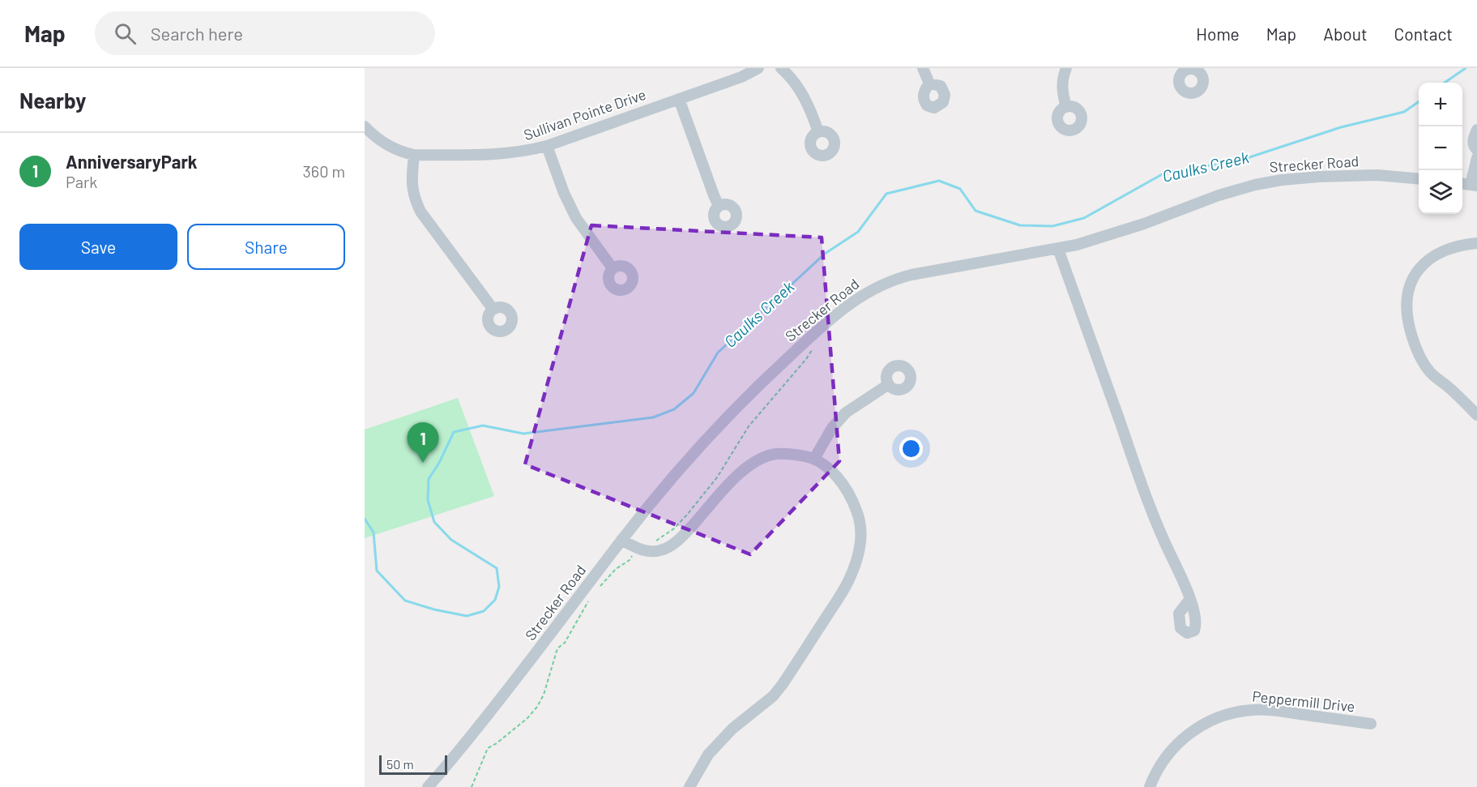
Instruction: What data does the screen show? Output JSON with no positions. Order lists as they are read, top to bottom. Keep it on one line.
{"streets":{"street":["Sullivan Pointe Drive","Strecker Road","Peppermill Drive"]},"water":["Caulks Creek"],"scale_bar":"50 m","page":{"header":"Map","search":"Search here","nav":["Home","Map","About","Contact"],"heading":"Nearby","map_buttons":["+","−"],"list":[{"mark":"1","name":"AnniversaryPark","note":"Park","value":"360 m"}],"buttons":["Save","Share"],"pins":"1","scale":"50 m"}}
